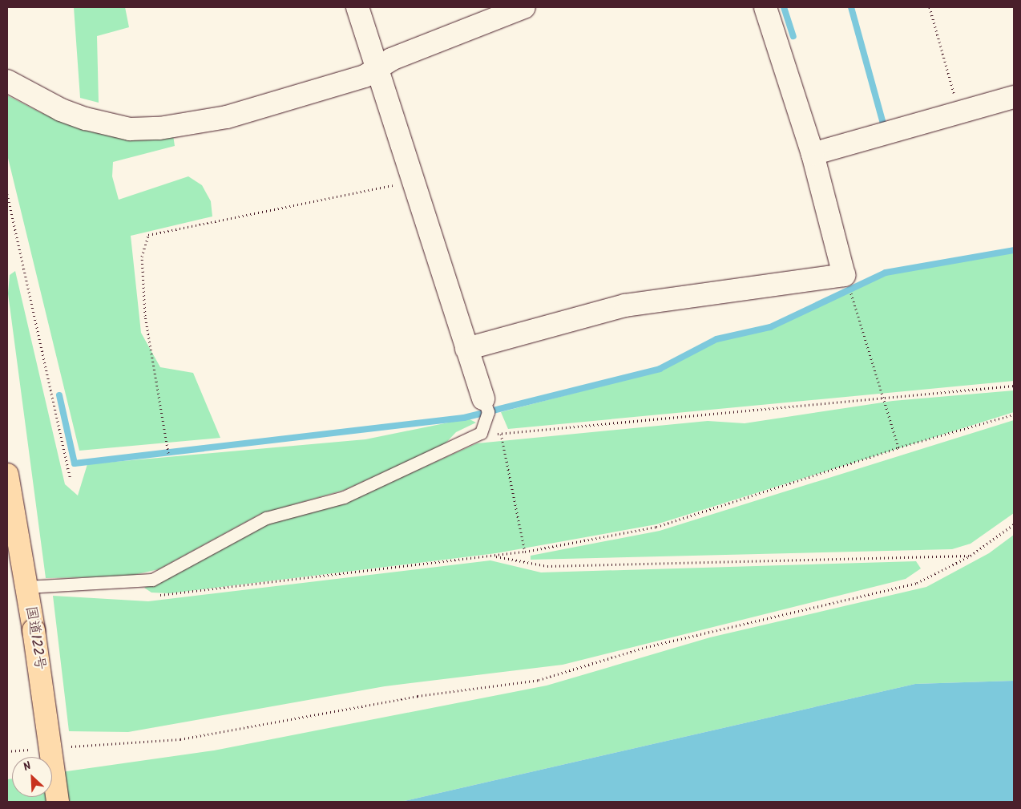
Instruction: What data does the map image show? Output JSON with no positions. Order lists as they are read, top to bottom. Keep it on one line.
{"streets":{"highway":["国道122号"]},"north":"top left"}
